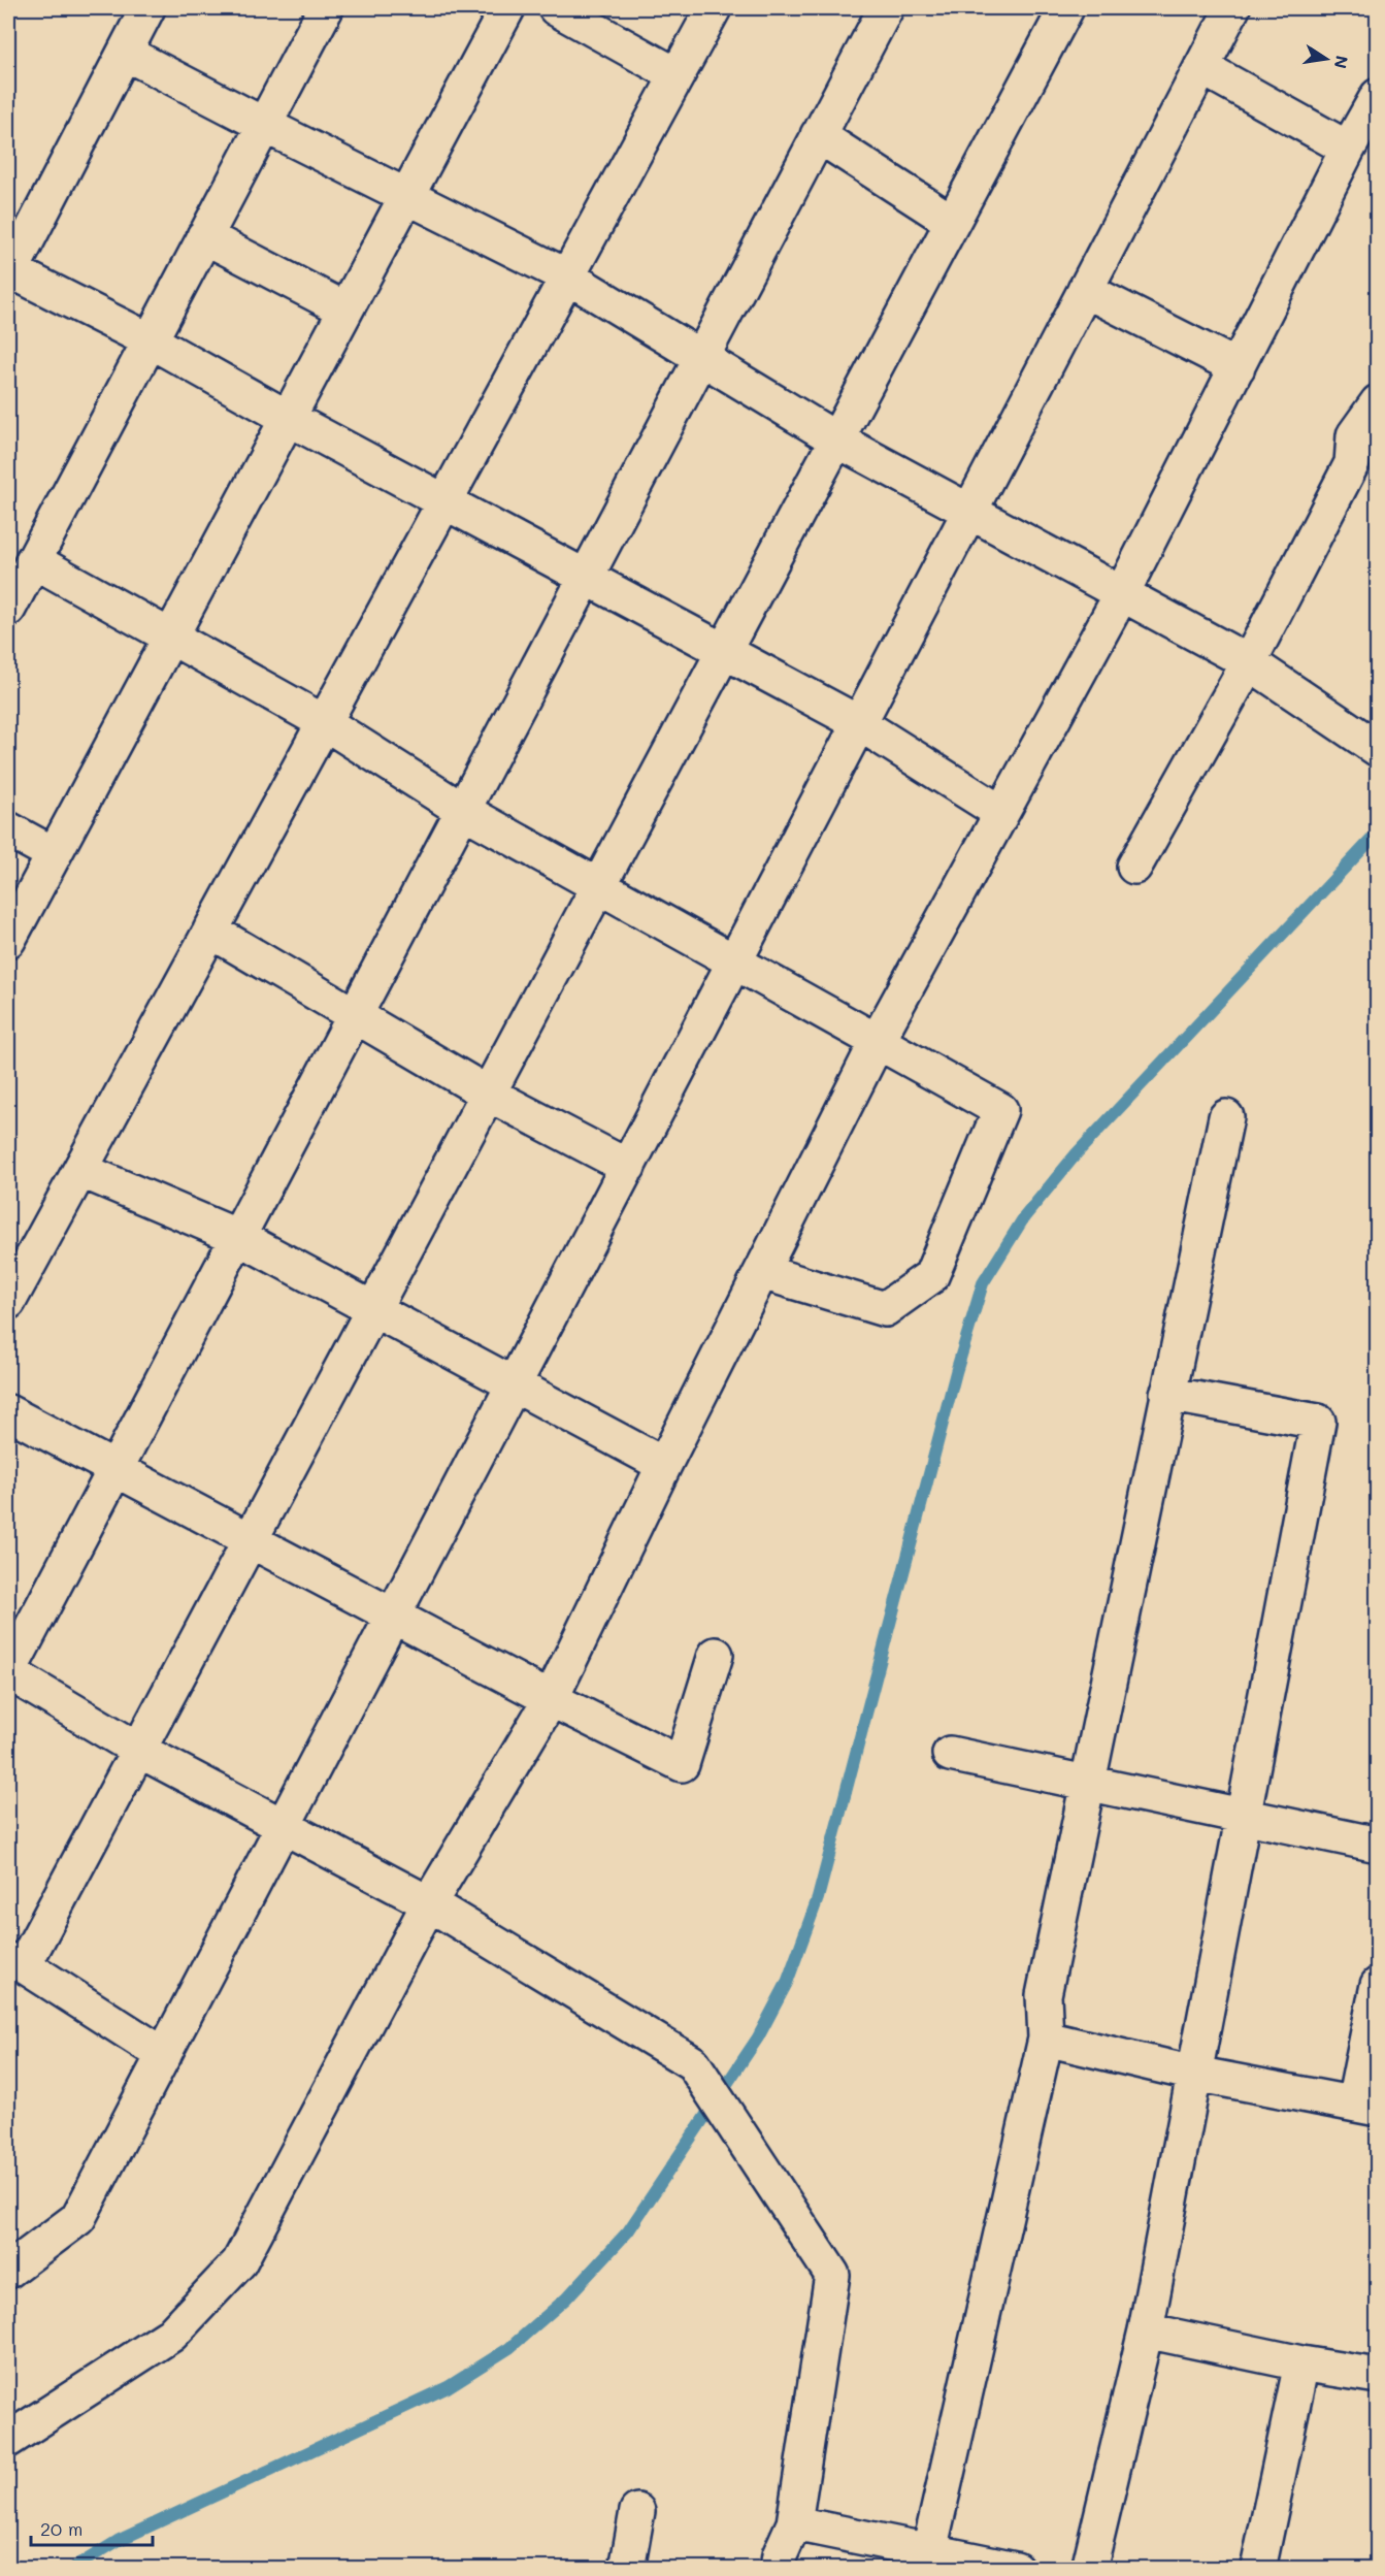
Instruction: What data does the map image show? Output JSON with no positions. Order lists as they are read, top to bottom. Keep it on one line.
{"scale_bar":"20 m","north":"right"}
